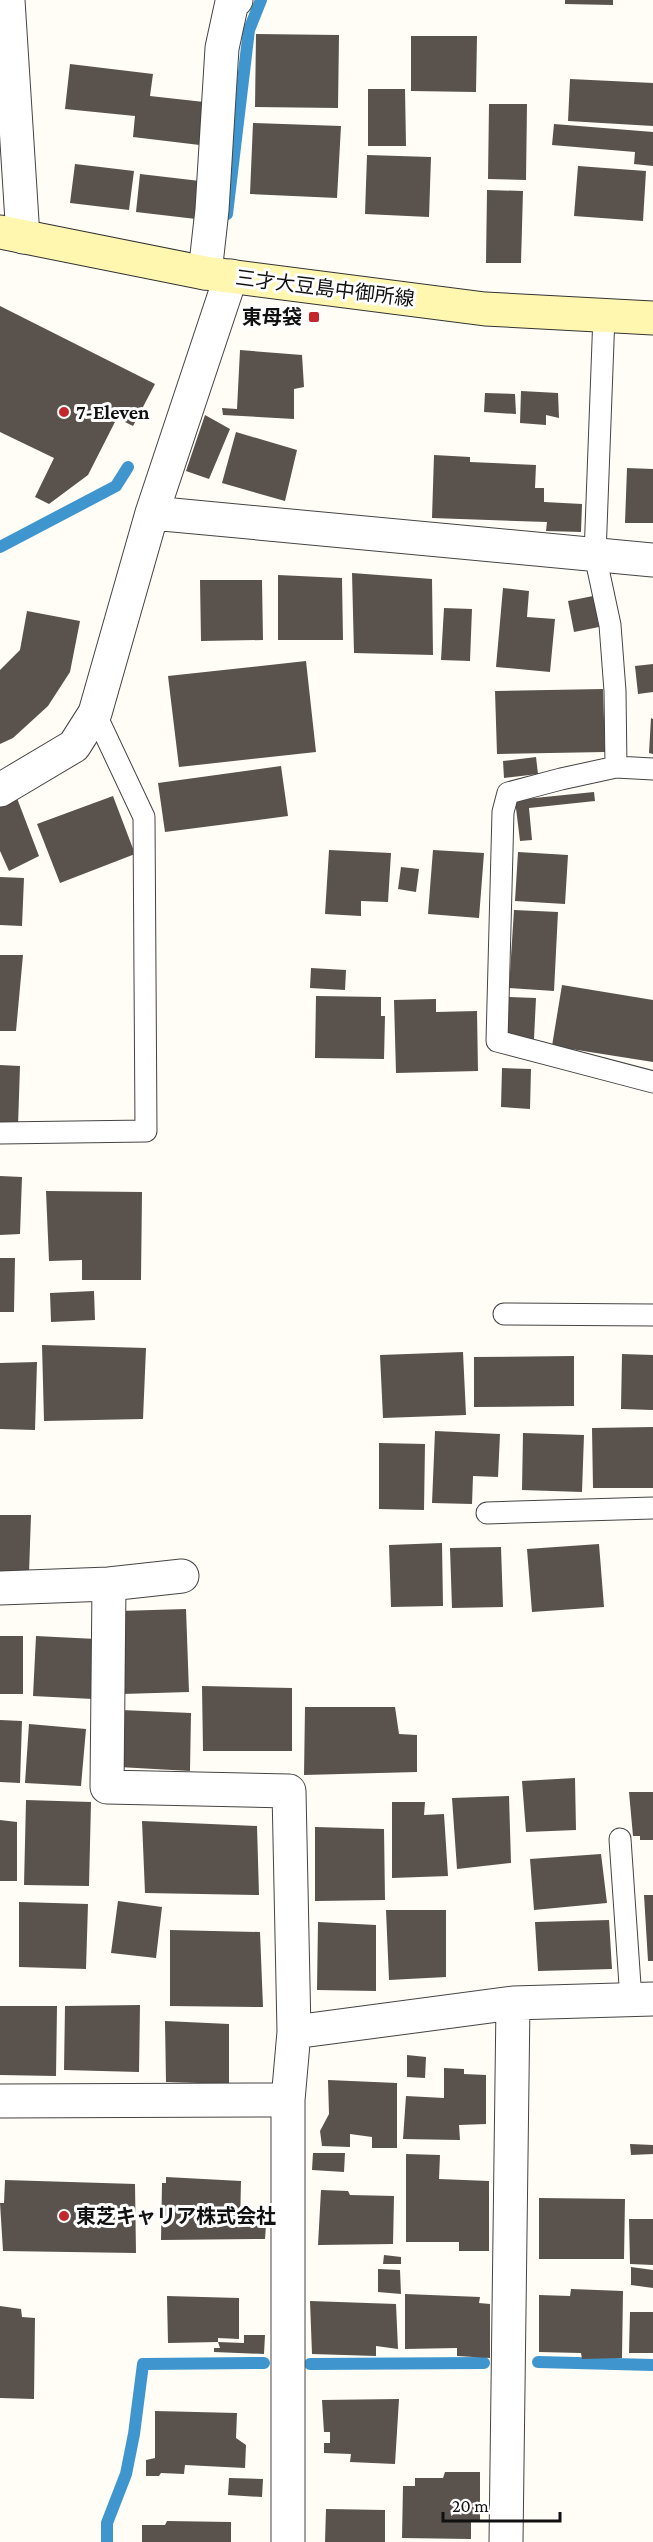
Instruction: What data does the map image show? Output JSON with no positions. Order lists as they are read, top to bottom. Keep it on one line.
{"streets":{"main road":["三才大豆島中御所線"]},"places":{"transit":["東母袋"],"other":["7-Eleven","東芝キャリア株式会社"]},"scale_bar":"20 m"}
